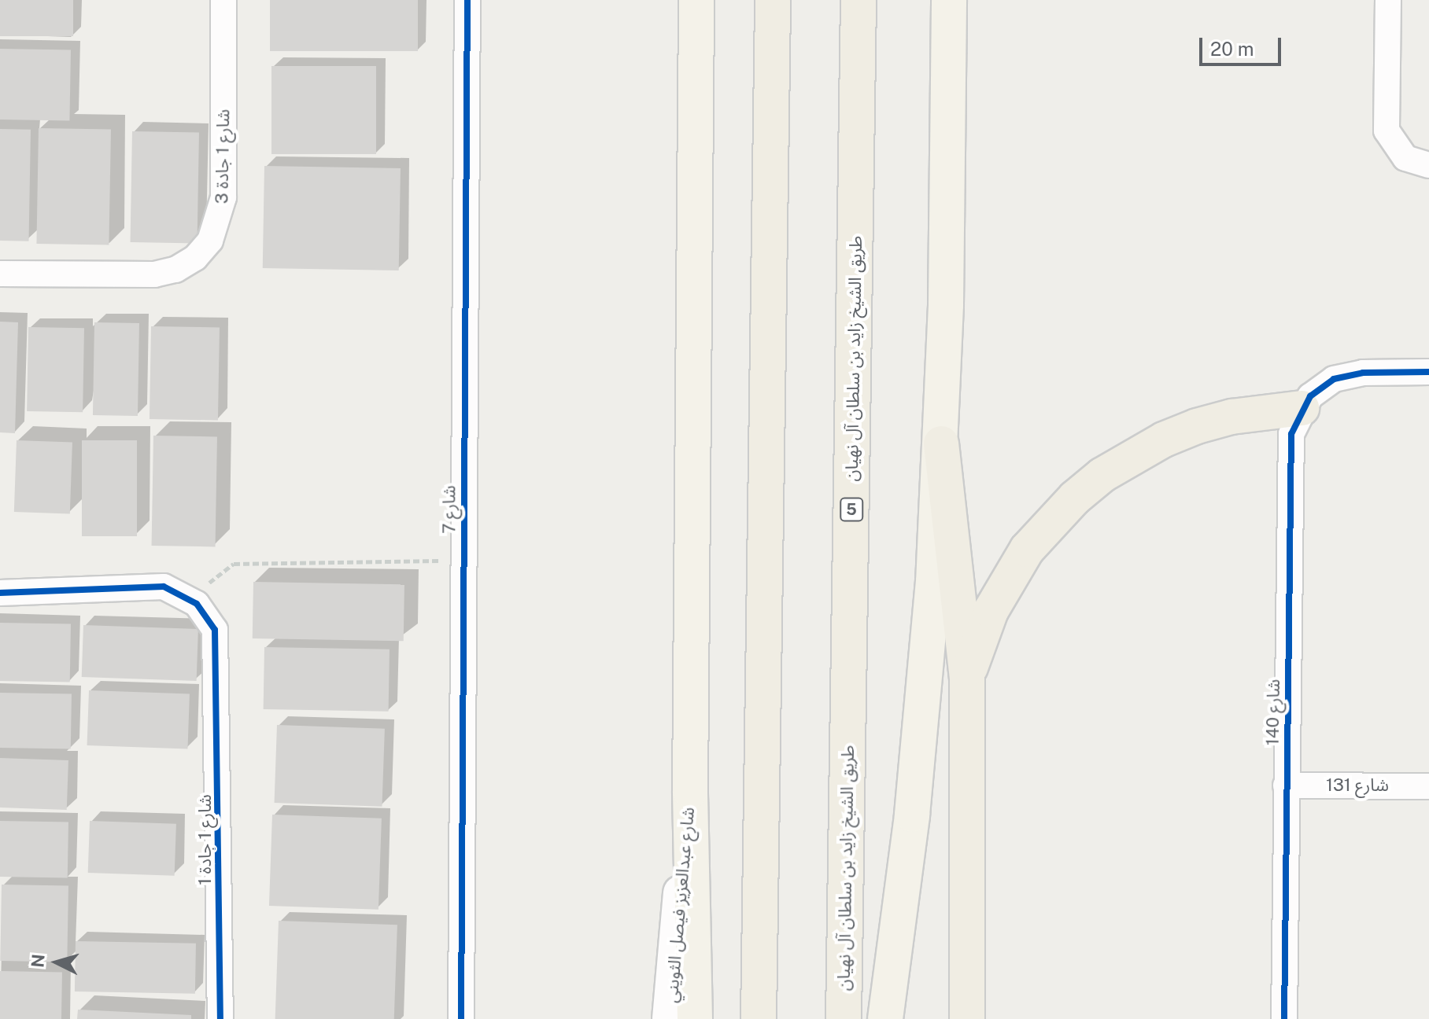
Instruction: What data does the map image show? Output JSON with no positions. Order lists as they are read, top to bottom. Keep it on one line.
{"streets":{"highway":["طريق الشيخ زايد بن سلطان آل نهيان","5"],"street":["شارع 1 جادة 3","شارع 7","شارع 140","شارع 131","شارع 1 جادة 1","شارع عبدالعزيز فيصل الثويني"]},"crossings":[["شارع 140","شارع 131"]],"scale_bar":"20 m","north":"left"}
